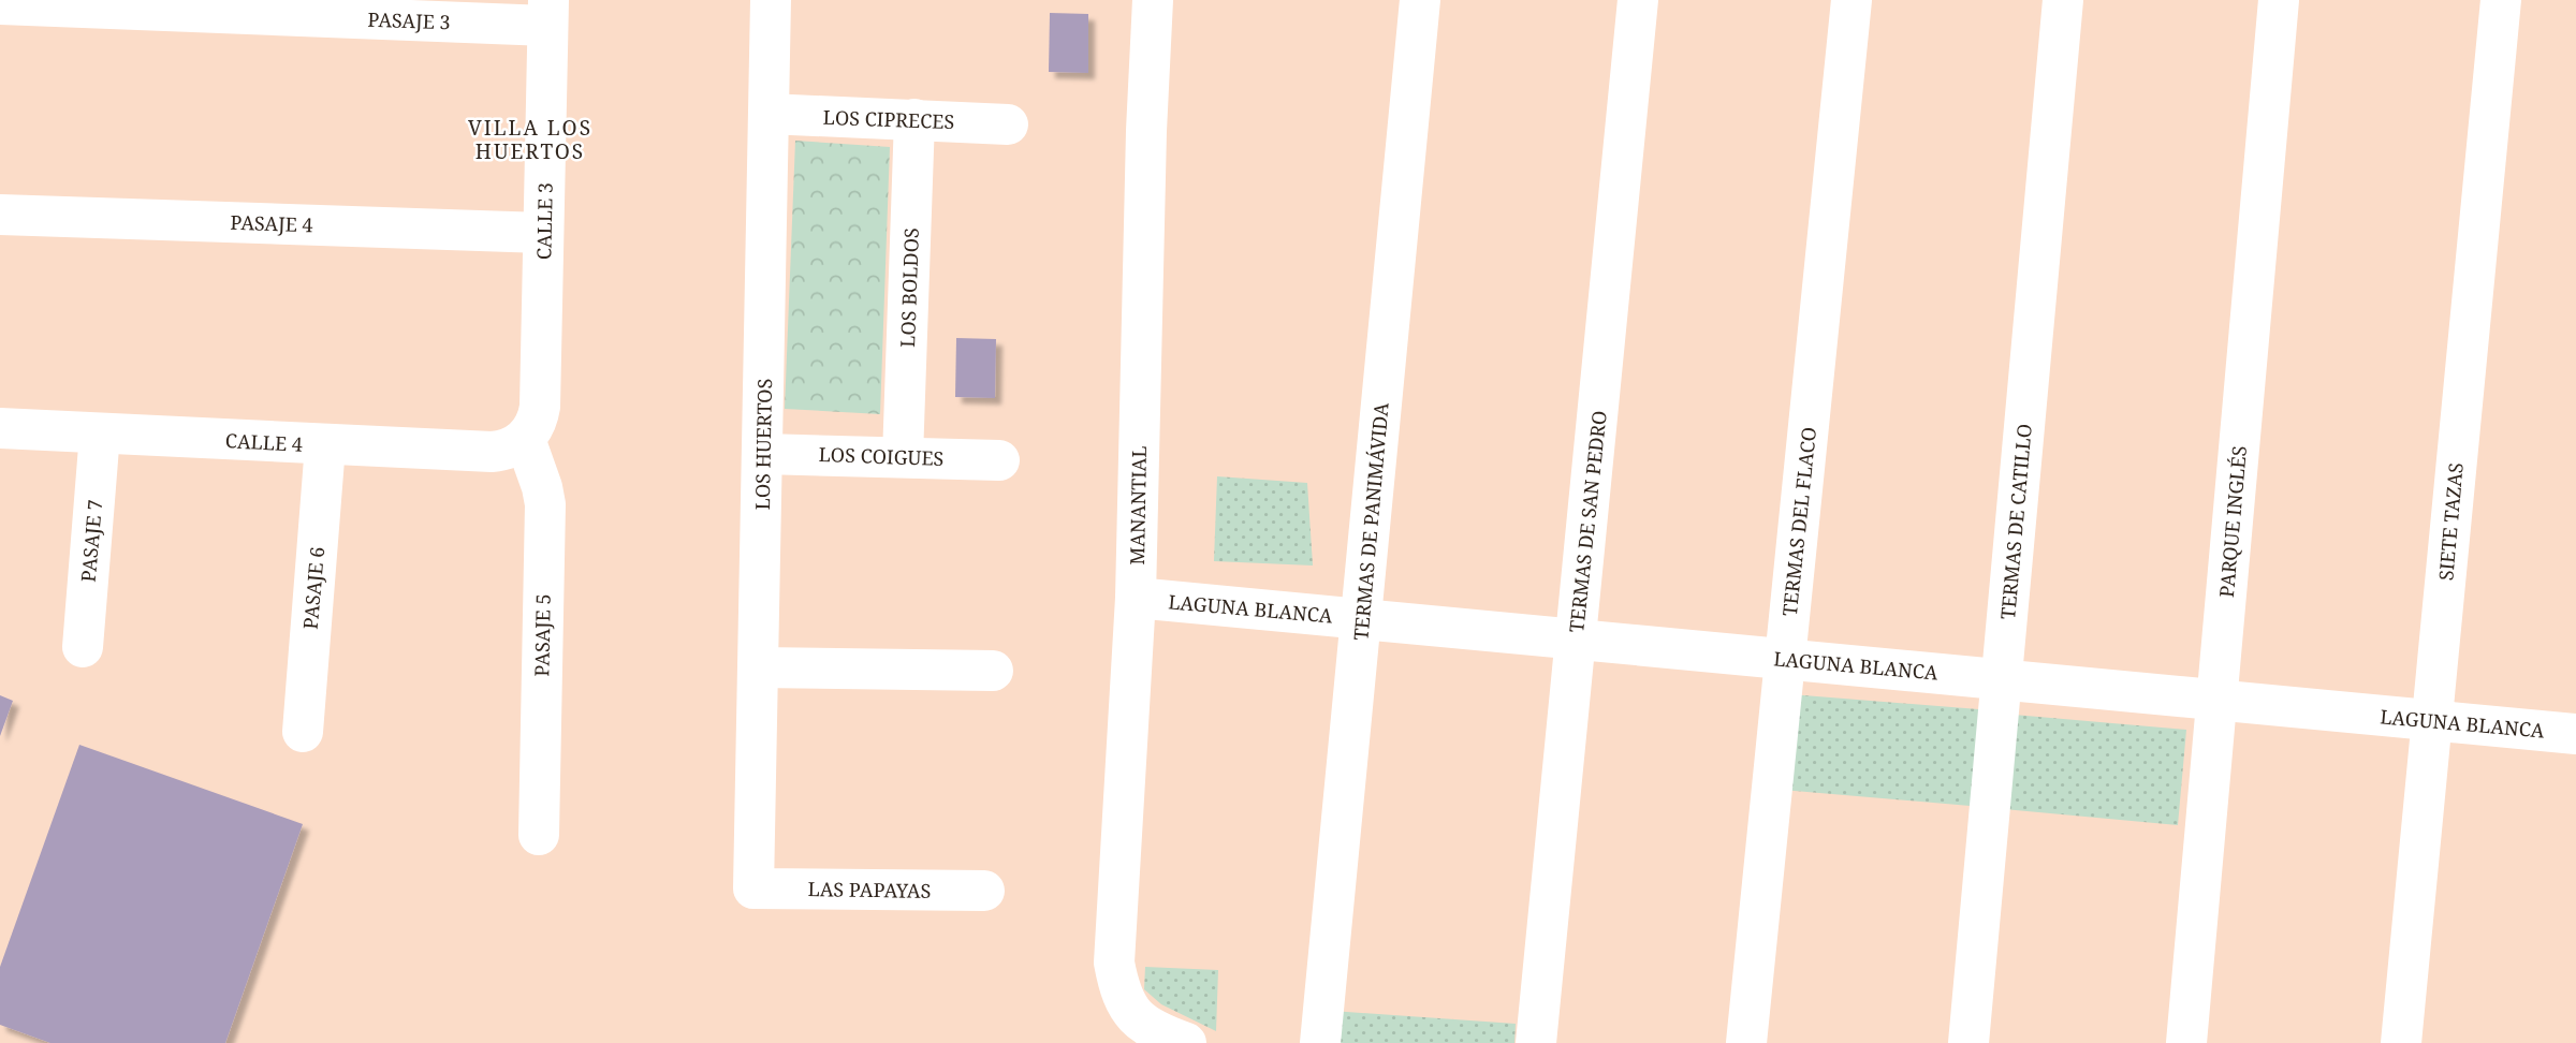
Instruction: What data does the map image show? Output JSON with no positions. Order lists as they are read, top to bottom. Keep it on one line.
{"streets":{"street":["PASAJE 3","LOS CIPRECES","CALLE 3","PASAJE 4","LOS BOLDOS","CALLE 4","LOS HUERTOS","LOS COIGUES","MANANTIAL","TERMAS DE PANIMÁVIDA","TERMAS DE SAN PEDRO","TERMAS DEL FLACO","TERMAS DE CATILLO","PARQUE INGLÉS","SIETE TAZAS","PASAJE 7","PASAJE 6","LAGUNA BLANCA","PASAJE 5","LAS PAPAYAS"]},"crossings":[["PASAJE 3","CALLE 3"],["LOS CIPRECES","LOS BOLDOS"],["LOS CIPRECES","LOS HUERTOS"],["CALLE 3","PASAJE 4"],["CALLE 3","CALLE 4"],["CALLE 3","PASAJE 5"],["LOS BOLDOS","LOS COIGUES"],["CALLE 4","PASAJE 7"],["CALLE 4","PASAJE 6"],["CALLE 4","PASAJE 5"],["LOS HUERTOS","LOS COIGUES"],["LOS HUERTOS","LAS PAPAYAS"],["MANANTIAL","LAGUNA BLANCA"],["TERMAS DE PANIMÁVIDA","LAGUNA BLANCA"],["TERMAS DE SAN PEDRO","LAGUNA BLANCA"],["TERMAS DEL FLACO","LAGUNA BLANCA"],["TERMAS DE CATILLO","LAGUNA BLANCA"],["PARQUE INGLÉS","LAGUNA BLANCA"],["SIETE TAZAS","LAGUNA BLANCA"]],"districts":["VILLA LOS HUERTOS"]}
